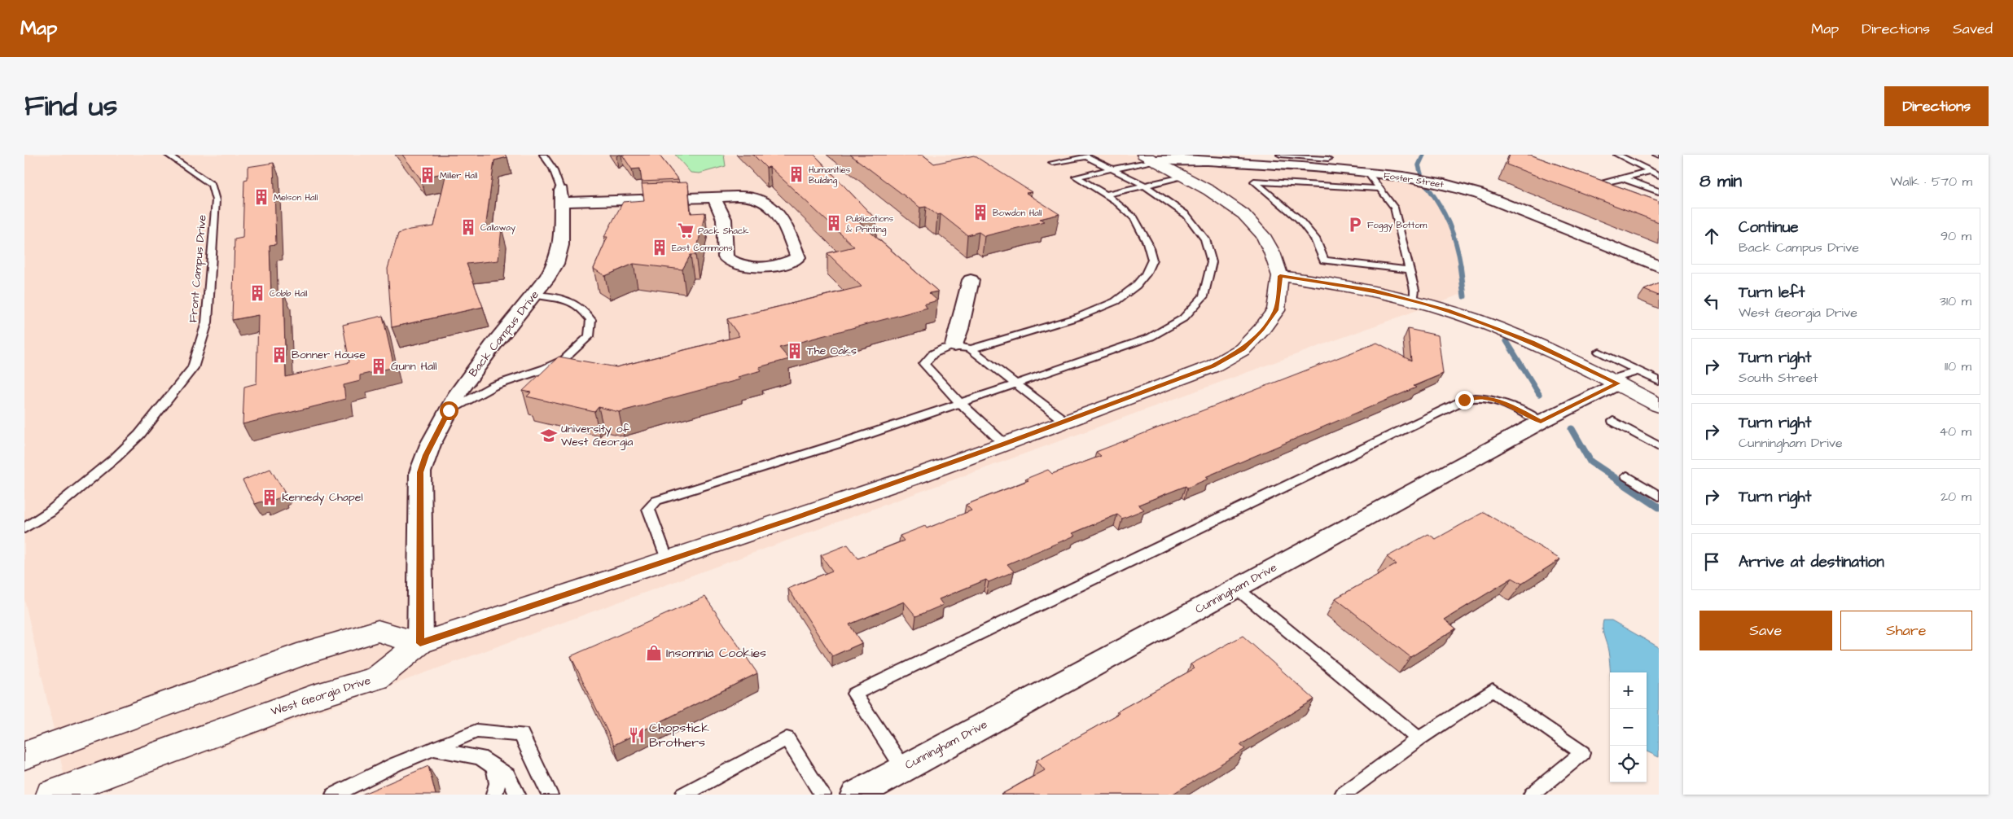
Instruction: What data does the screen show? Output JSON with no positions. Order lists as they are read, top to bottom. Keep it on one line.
{"streets":{"street":["Foster Street","Back Campus Drive","Cunningham Drive","West Georgia Drive"],"lane":["Front Campus Drive"]},"crossings":[["Foster Street","West Georgia Drive"],["Back Campus Drive","West Georgia Drive"]],"places":{"building":["Humanities Building","Miller Hall","Melson Hall","Bowdon Hall","Publications & Printing","Callaway","East Commons","Cobb Hall","The Oaks","Bonner House","Gunn Hall","Kennedy Chapel"],"parking":["Foggy Bottom"],"supermarket":["Pack Shack"],"school or university":["University of West Georgia"],"shop":["Insomnia Cookies"],"restaurant":["Chopstick Brothers"]},"page":{"header":"Map","nav":["Map","Directions","Saved"],"title":"Find us","buttons":["Directions",["Save","Share"]],"heading":["8 min","Walk · 570 m"],"list":[["Continue","Back Campus Drive","90 m"],["Turn left","West Georgia Drive","310 m"],["Turn right","South Street","110 m"],["Turn right","Cunningham Drive","40 m"],["Turn right","20 m"],"Arrive at destination"],"map_buttons":["+","−"]}}
